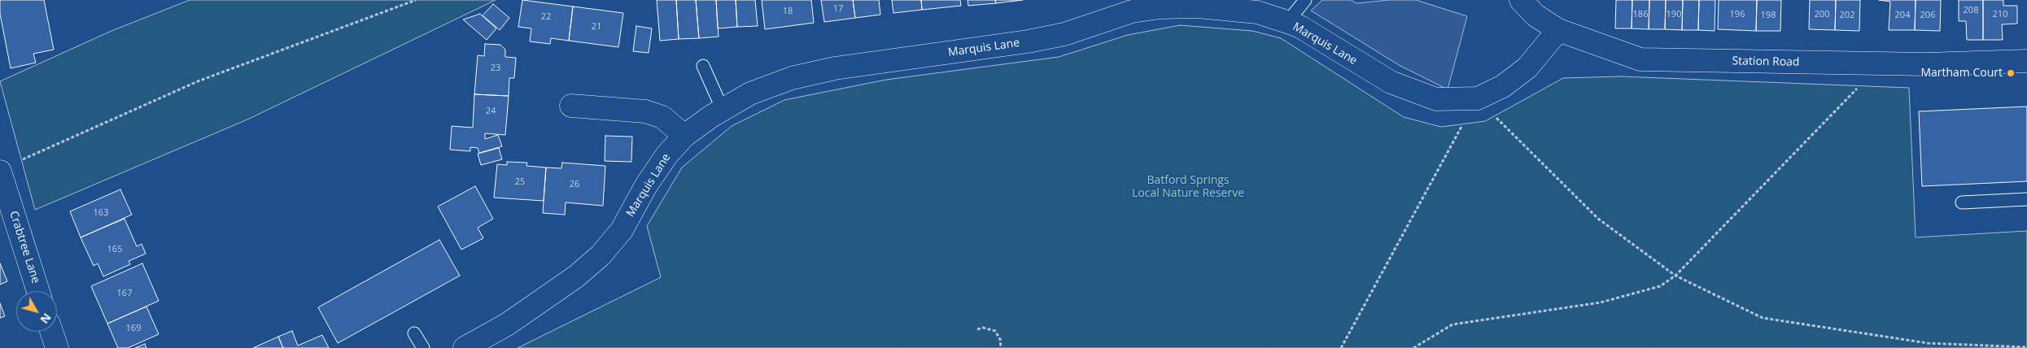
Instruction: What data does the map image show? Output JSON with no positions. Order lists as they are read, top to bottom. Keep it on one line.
{"streets":{"street":["Marquis Lane","Station Road","Crabtree Lane"]},"crossings":[["Marquis Lane","Station Road"]],"parks":["Batford Springs Local Nature Reserve"],"places":["Martham Court"],"house_numbers":["17","208","18","186","190","196","200","210","198","202","204","206","22","21","23","24","25","26","163","165","167","169"],"north":"bottom right"}
